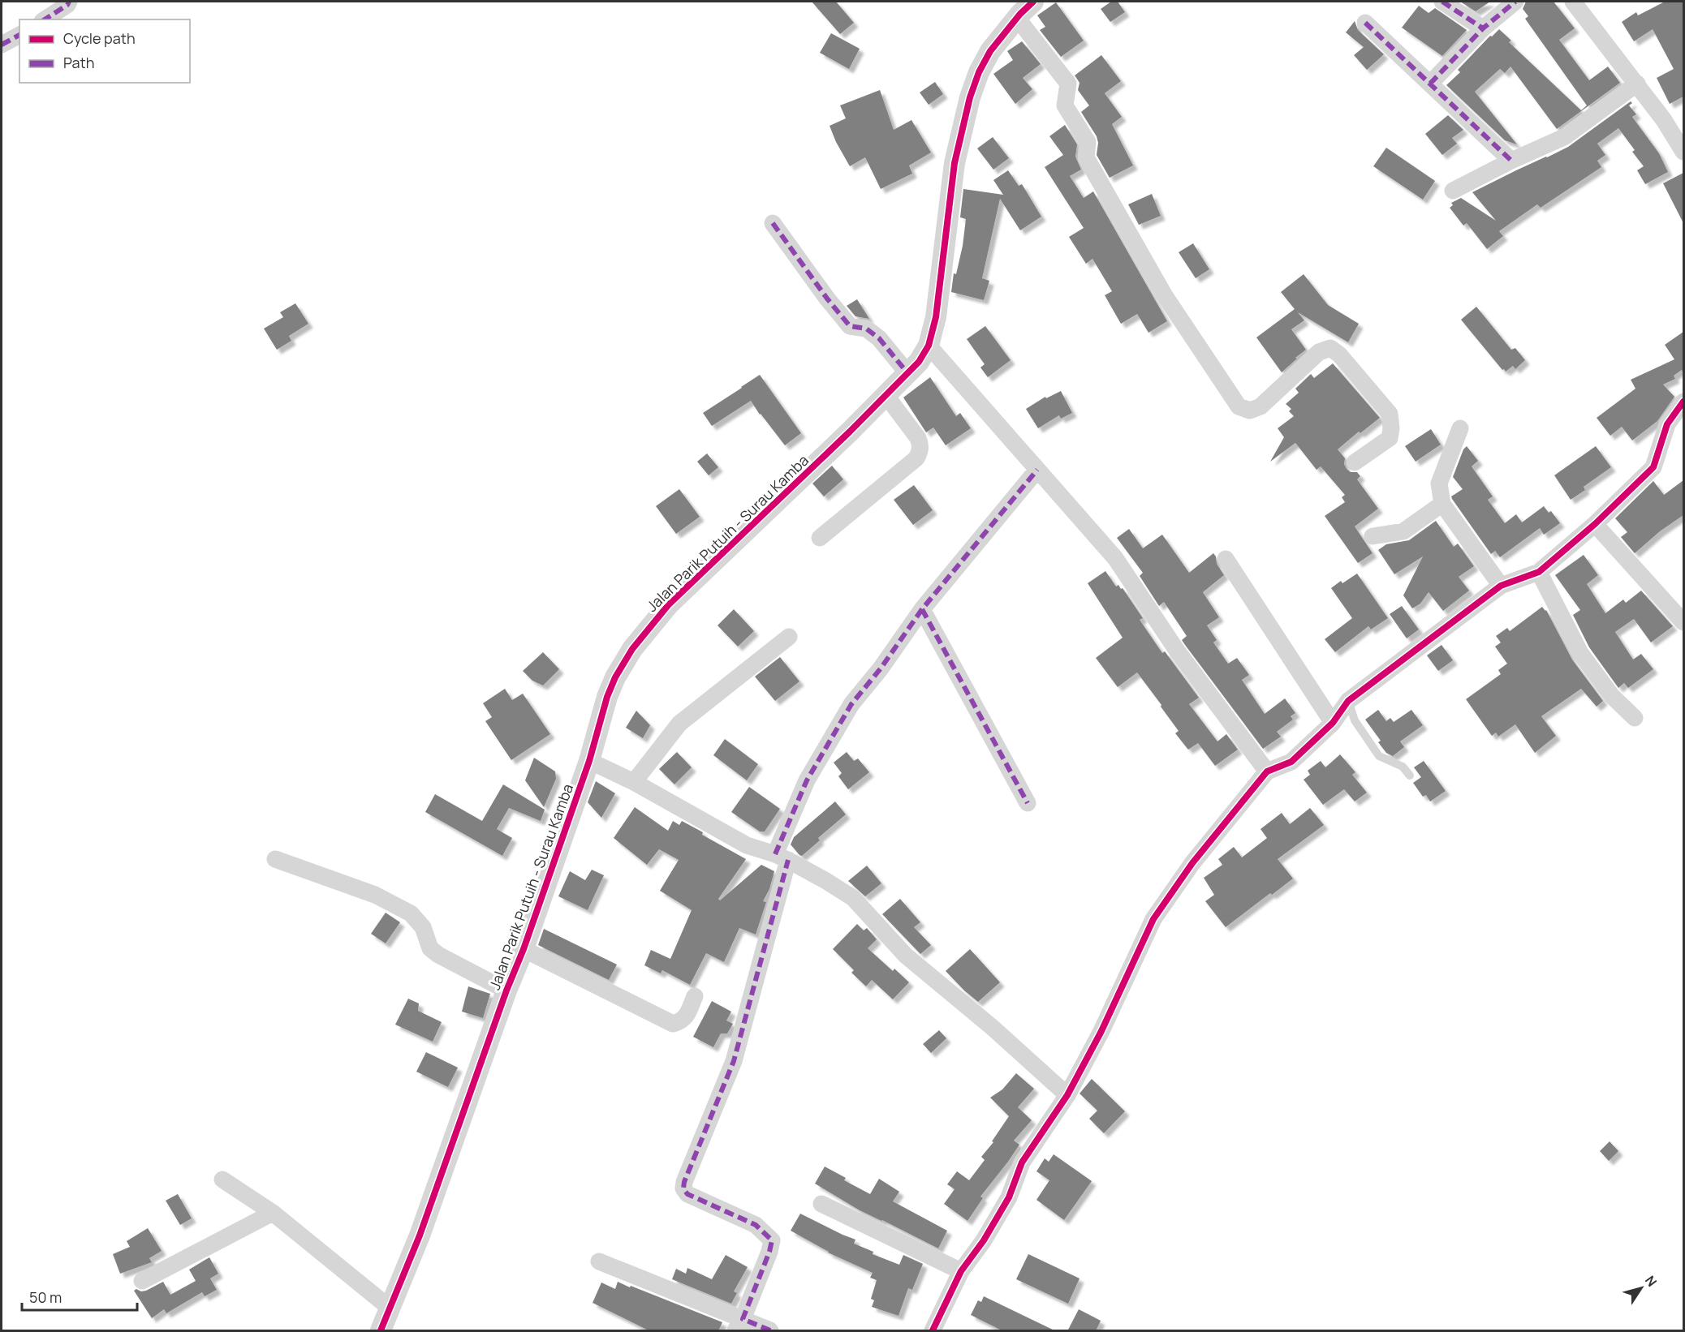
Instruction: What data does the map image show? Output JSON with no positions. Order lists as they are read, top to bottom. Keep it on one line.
{"streets":{"street":["Jalan Parik Putuih - Surau Kamba"]},"legend":["Cycle path","Path"],"scale_bar":"50 m","north":"top right"}
